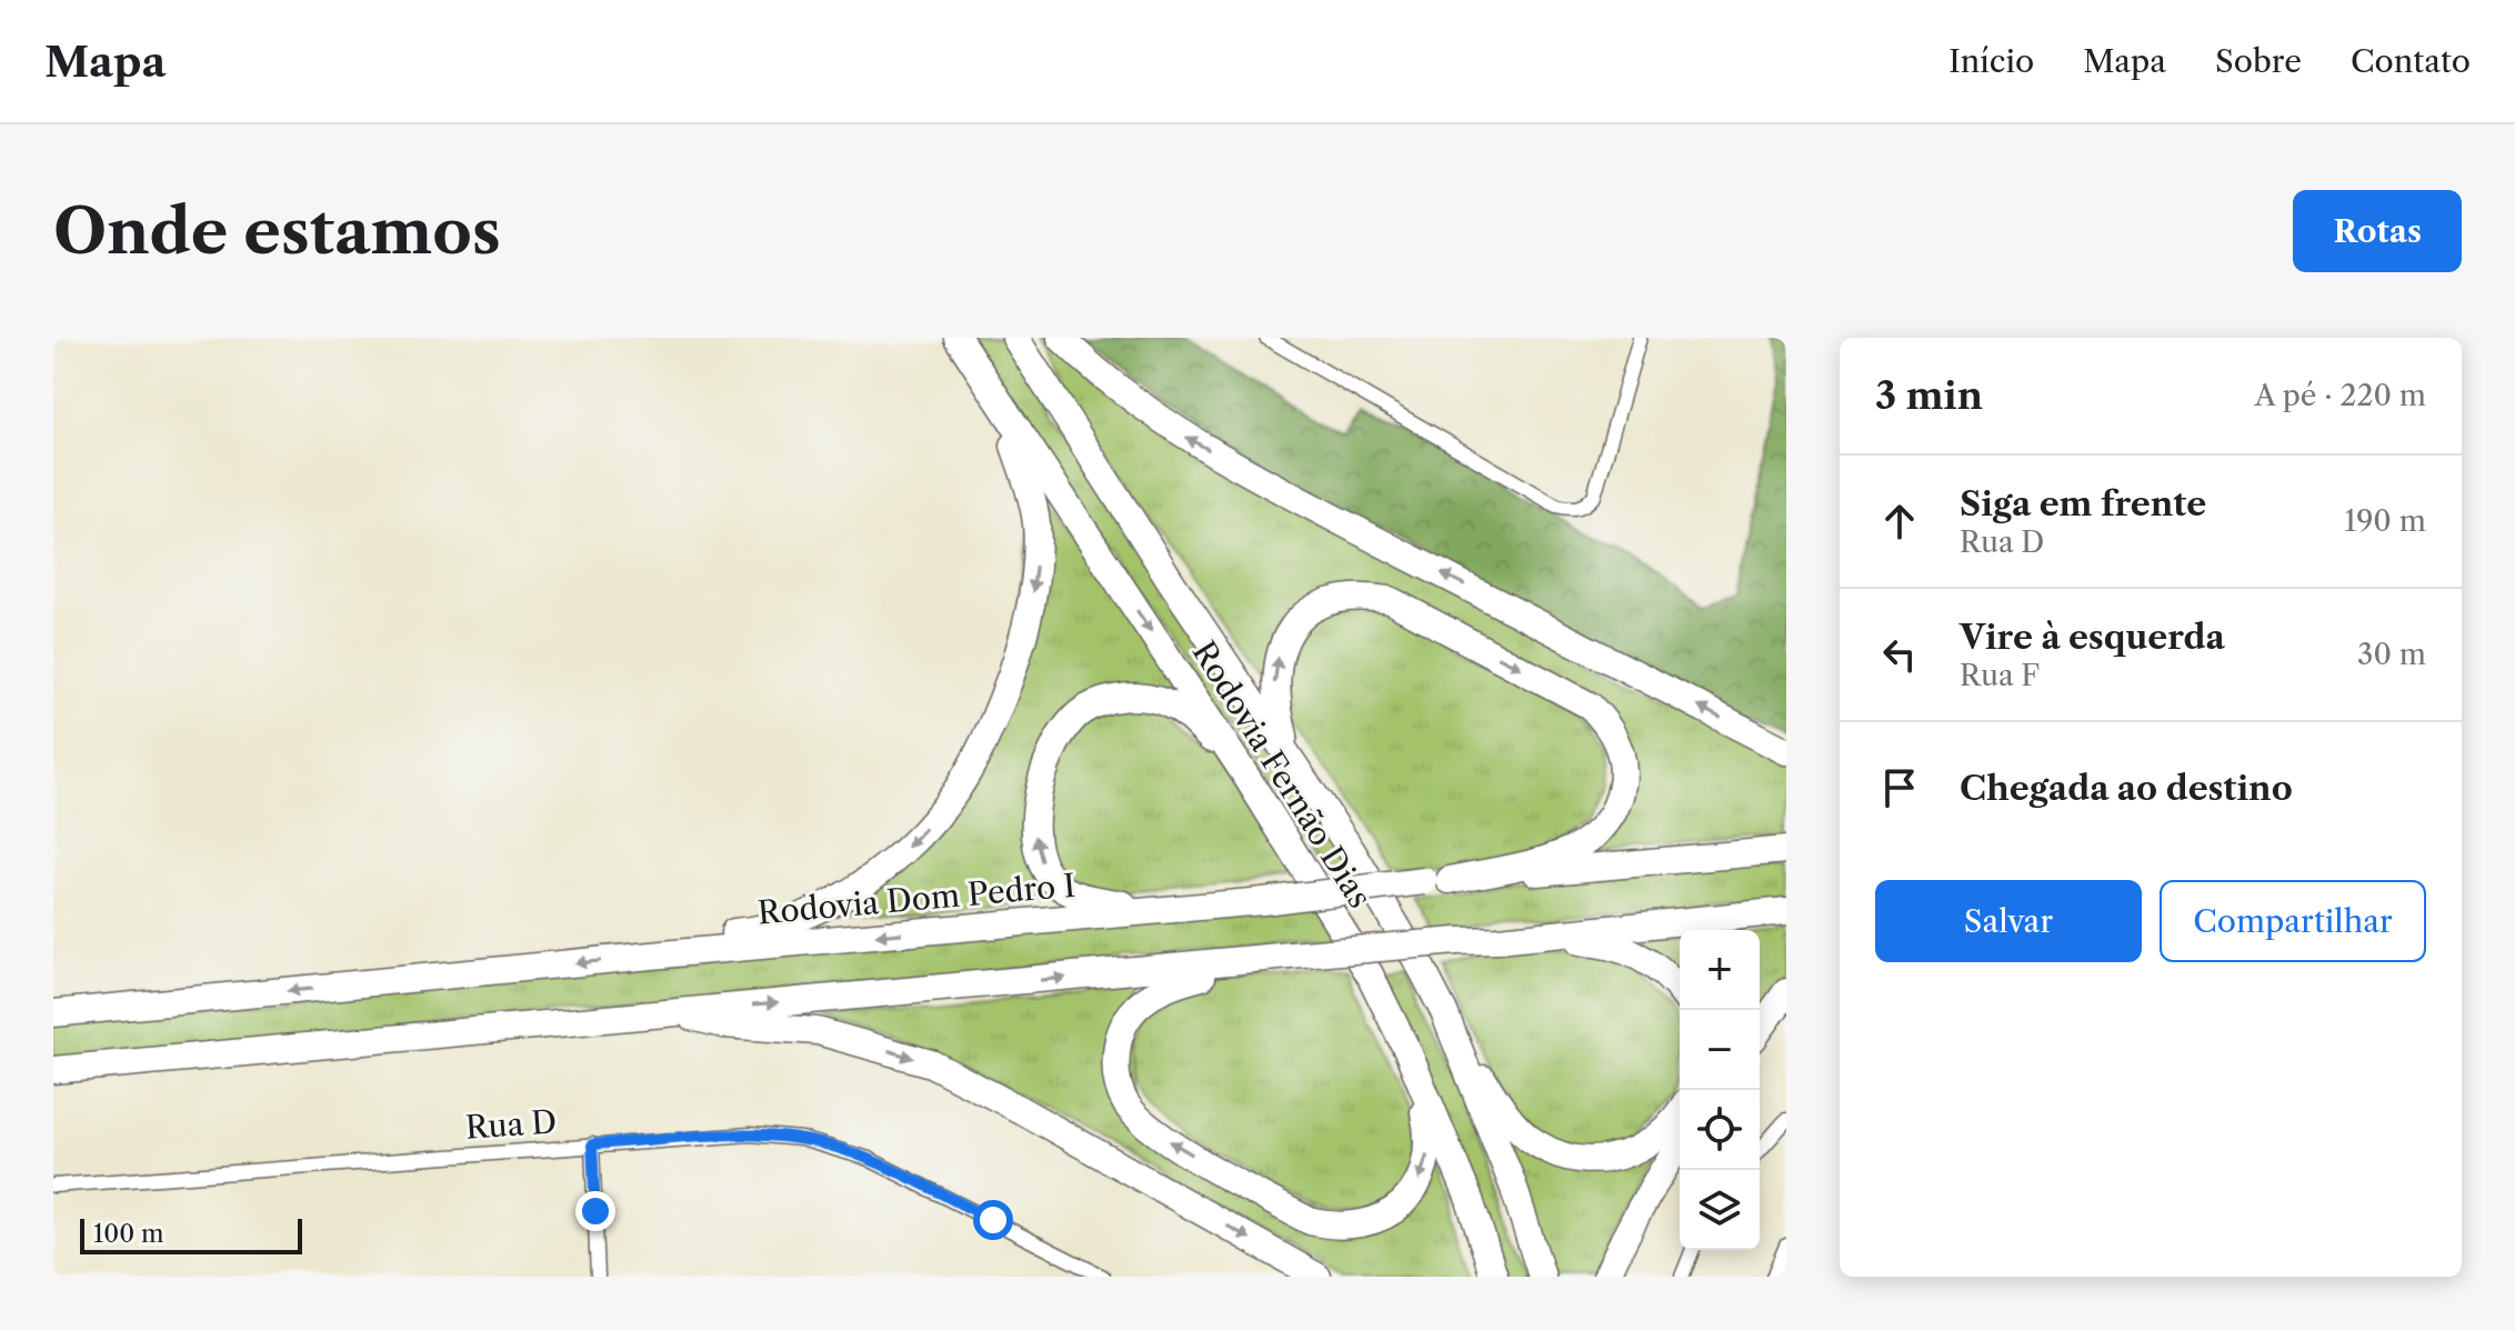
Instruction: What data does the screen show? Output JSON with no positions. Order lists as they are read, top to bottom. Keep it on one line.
{"streets":{"highway":["Rodovia Fernão Dias","Rodovia Dom Pedro I"],"street":["Rua D"]},"scale_bar":"100 m","page":{"header":"Mapa","nav":["Início","Mapa","Sobre","Contato"],"buttons":["Rotas",["Salvar","Compartilhar"]],"title":"Onde estamos","heading":["3 min","A pé · 220 m"],"list":[["Siga em frente","Rua D","190 m"],["Vire à esquerda","Rua F","30 m"],"Chegada ao destino"],"map_buttons":["+","−"],"scale":"100 m"}}
